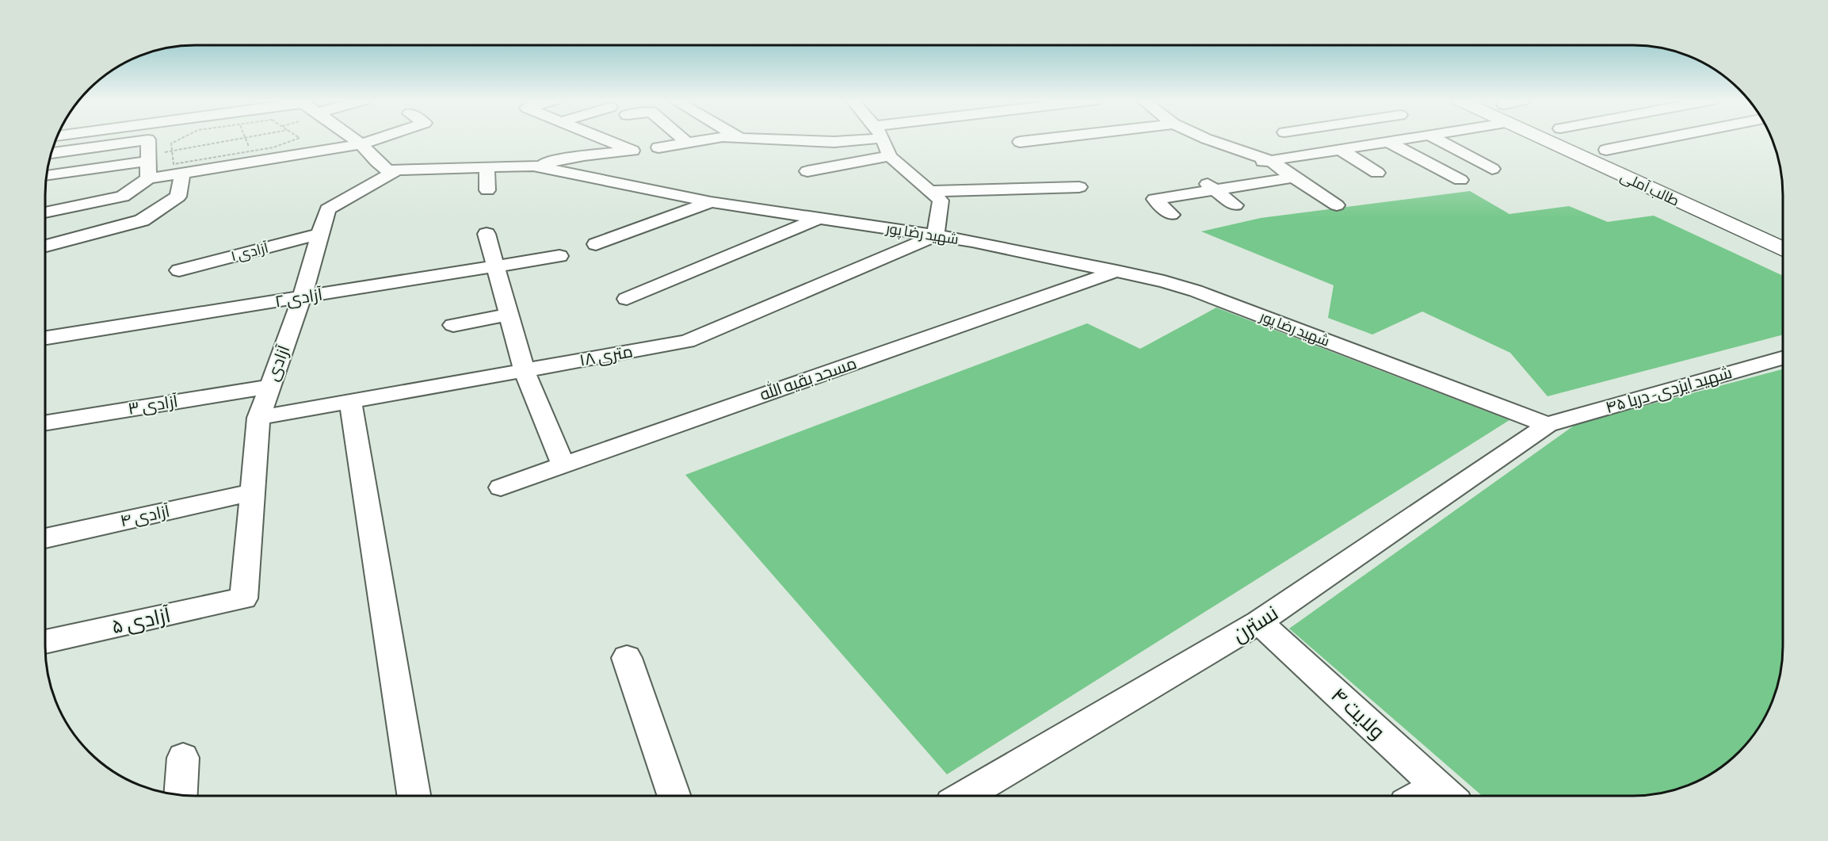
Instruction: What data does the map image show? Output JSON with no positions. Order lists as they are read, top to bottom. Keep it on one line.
{"streets":{"main road":["طالب آملی"],"street":["شهید رضا پور","آزادی ۱","آزادی ۲","۱۸ متری","آزادی","مسجد بقیه الله","شهید ایزدی- دریا ۴۵","آزادی ۳","آزادی ۴","آزادی ۵","نسترن","ولایت ۴"]},"crossings":[["شهید رضا پور","۱۸ متری"],["شهید رضا پور","آزادی"],["شهید رضا پور","مسجد بقیه الله"],["شهید رضا پور","شهید ایزدی- دریا ۴۵"],["شهید رضا پور","نسترن"],["آزادی ۱","آزادی"],["آزادی ۲","آزادی"],["۱۸ متری","آزادی"],["آزادی","آزادی ۳"],["آزادی","آزادی ۴"],["آزادی","آزادی ۵"],["شهید ایزدی- دریا ۴۵","نسترن"],["نسترن","ولایت ۴"]]}
